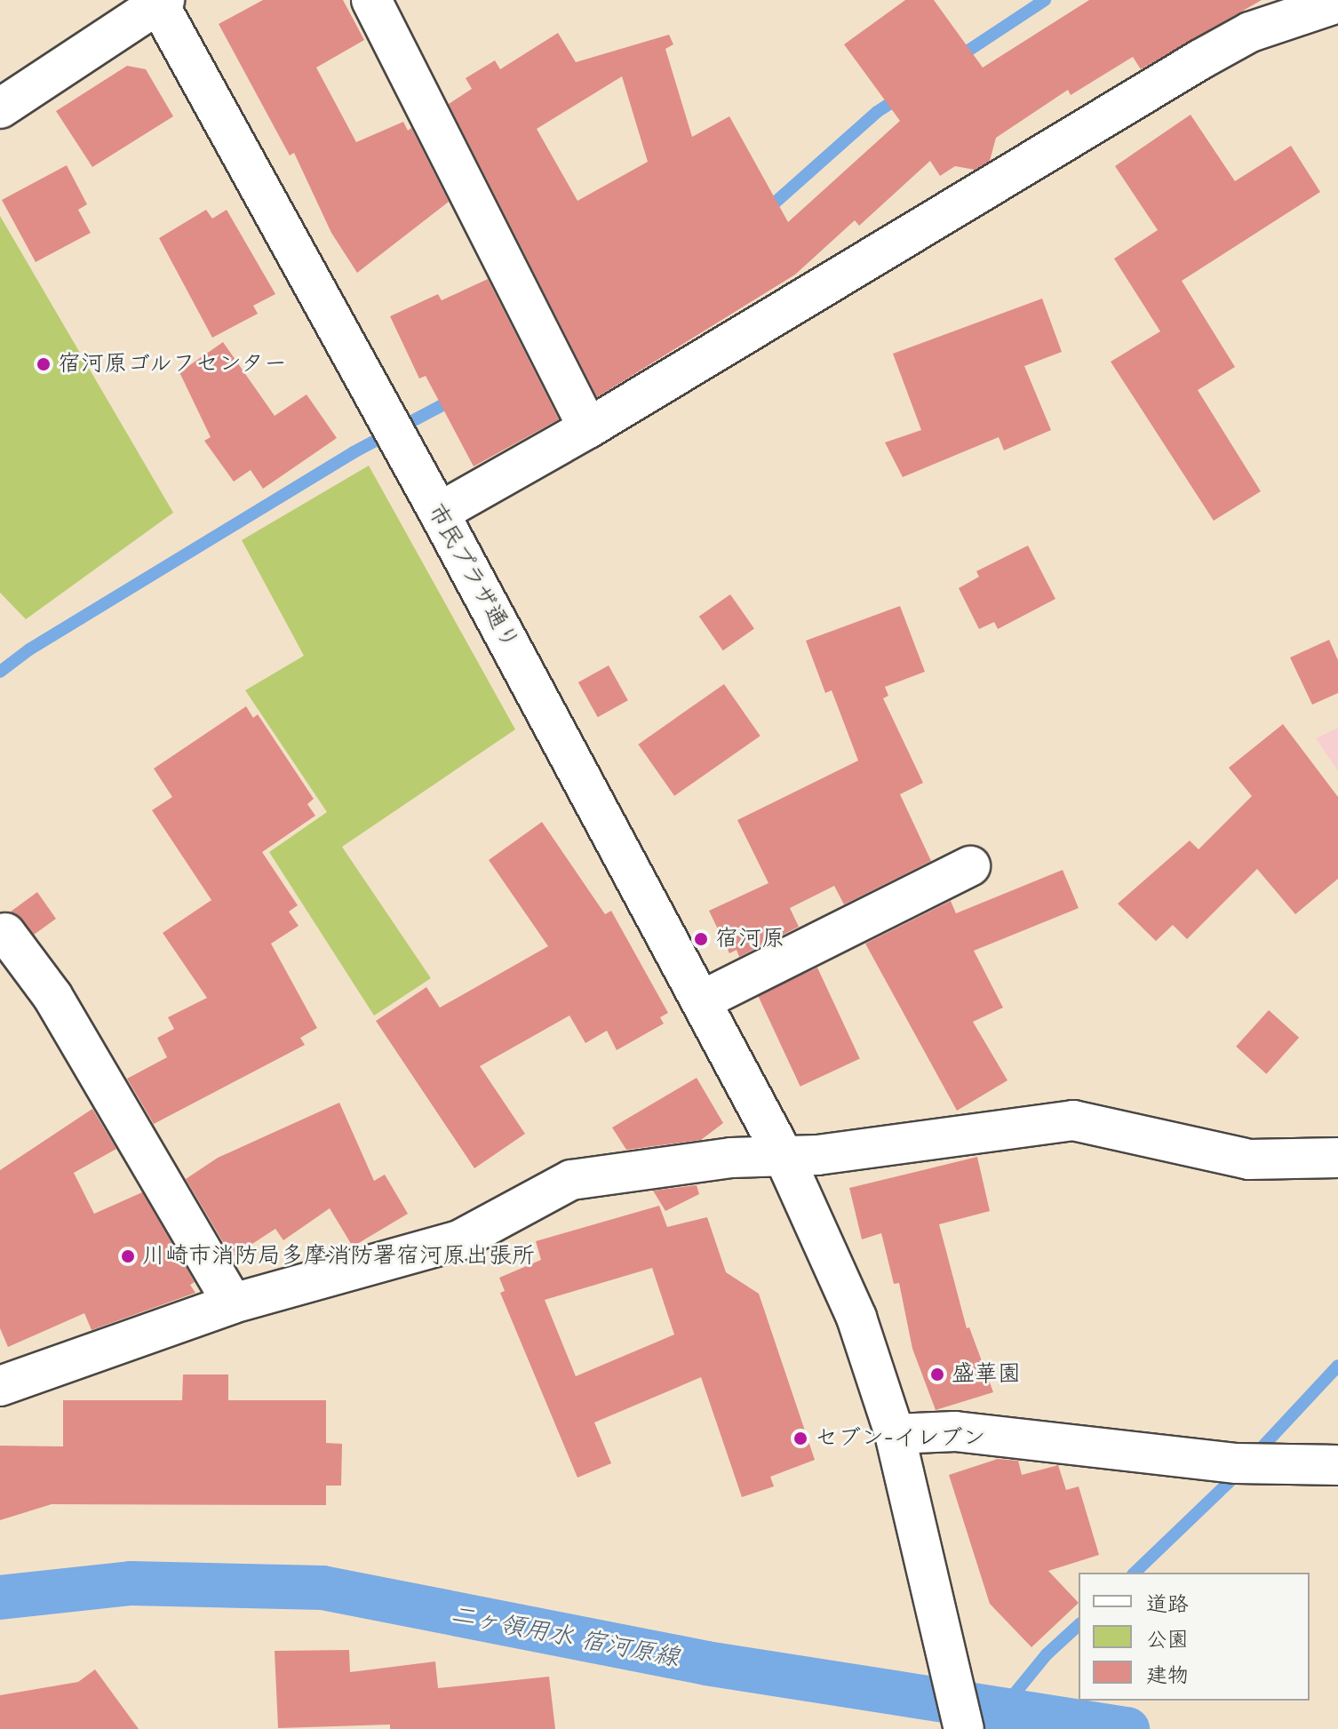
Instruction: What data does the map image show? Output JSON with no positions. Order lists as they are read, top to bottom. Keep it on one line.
{"streets":{"street":["市民プラザ通り"]},"water":["二ヶ領用水 宿河原線"],"places":["宿河原ゴルフセンター","宿河原","川崎市消防局多摩消防署宿河原出張所","盛華園","セブン-イレブン"],"legend":["道路","公園","建物"]}
